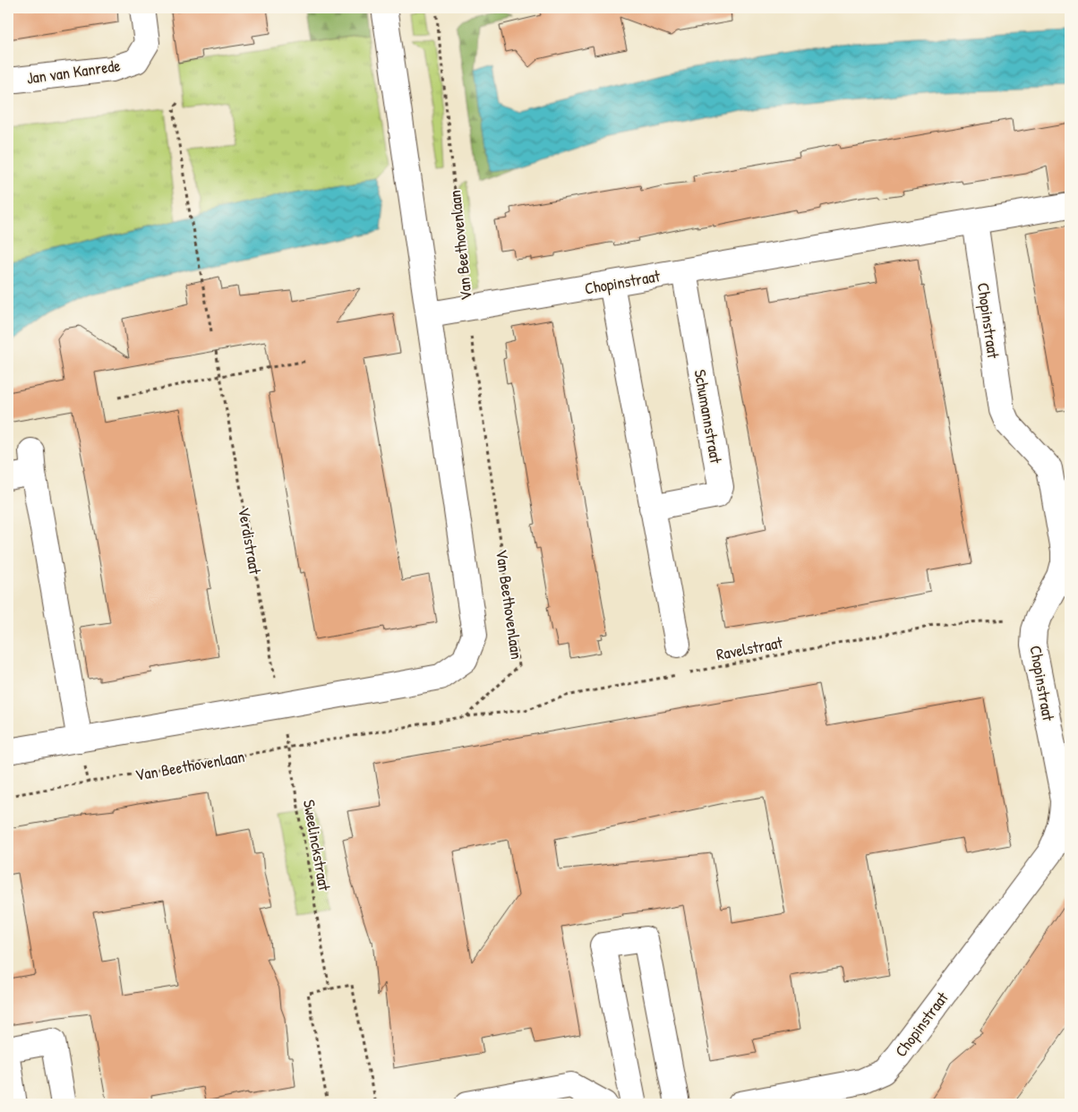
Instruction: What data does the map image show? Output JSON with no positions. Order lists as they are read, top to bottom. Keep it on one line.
{"streets":{"street":["Jan van Kanrede","Chopinstraat","Schumannstraat"],"path":["Van Beethovenlaan","Verdistraat","Ravelstraat","Sweelinckstraat"]},"crossings":[["Van Beethovenlaan","Chopinstraat"],["Van Beethovenlaan","Ravelstraat"],["Van Beethovenlaan","Sweelinckstraat"],["Chopinstraat","Schumannstraat"],["Chopinstraat","Ravelstraat"],["Verdistraat","Sweelinckstraat"]]}
